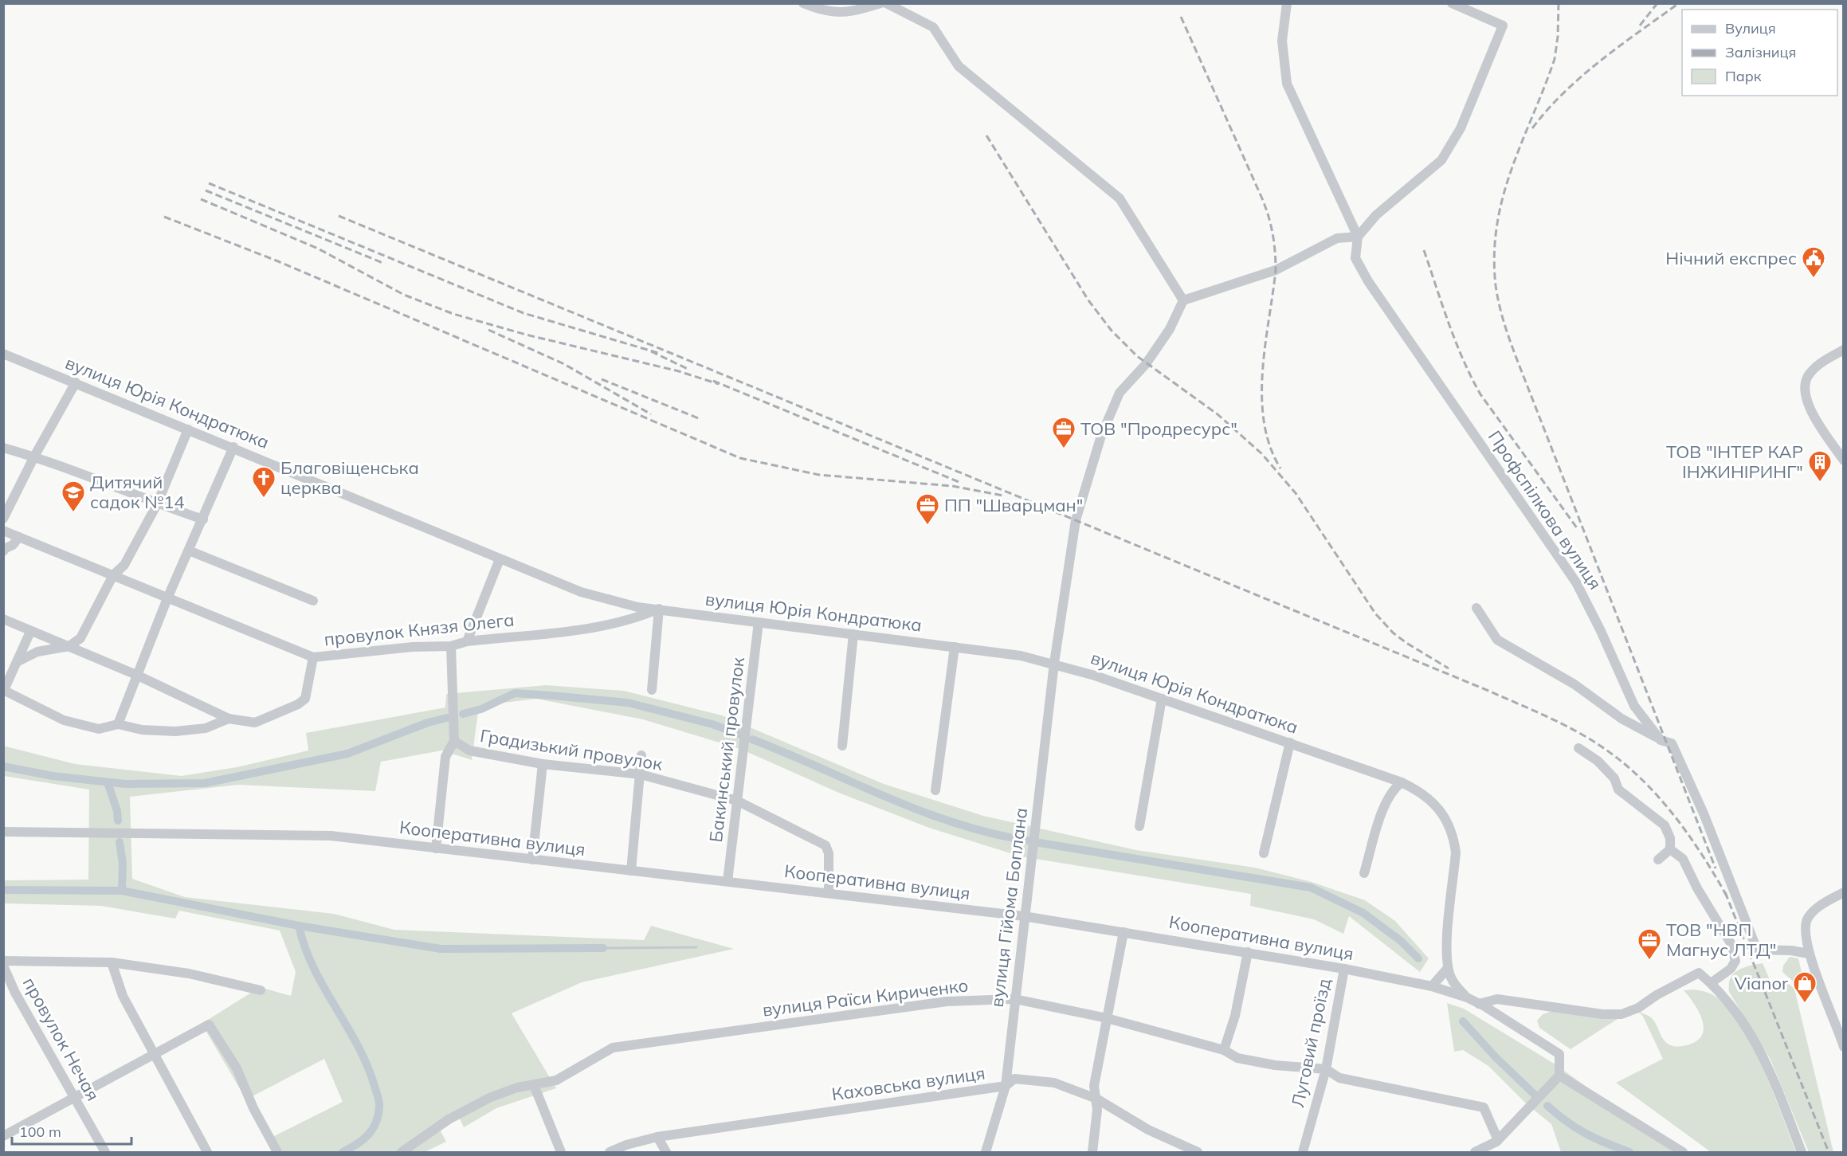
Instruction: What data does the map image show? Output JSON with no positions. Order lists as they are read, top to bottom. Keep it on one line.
{"streets":{"street":["вулиця Юрія Кондратюка","Профспілкова вулиця","провулок Князя Олега","Градизький провулок","Бакинський провулок","Кооперативна вулиця","вулиця Гійома Боплана","вулиця Раїси Кириченко","провулок Нечая","Луговий проїзд","Каховська вулиця"]},"crossings":[["вулиця Юрія Кондратюка","провулок Князя Олега"],["вулиця Юрія Кондратюка","Бакинський провулок"],["вулиця Юрія Кондратюка","Кооперативна вулиця"],["вулиця Юрія Кондратюка","вулиця Гійома Боплана"],["Градизький провулок","Бакинський провулок"],["Градизький провулок","Кооперативна вулиця"],["Бакинський провулок","Кооперативна вулиця"],["Кооперативна вулиця","вулиця Гійома Боплана"],["Кооперативна вулиця","Луговий проїзд"],["вулиця Гійома Боплана","вулиця Раїси Кириченко"],["вулиця Гійома Боплана","Каховська вулиця"],["вулиця Раїси Кириченко","Луговий проїзд"]],"places":{"public building":["Нічний експрес"],"office":["ТОВ \"Продресурс\"","ПП \"Шварцман\"","ТОВ \"НВП Магнус ЛТД\""],"building":["ТОВ \"ІНТЕР КАР ІНЖИНІРИНГ\""],"church":["Благовіщенська церква"],"school or university":["Дитячий садок №14"],"shop":["Vianor"]},"legend":["Вулиця","Залізниця","Парк"],"scale_bar":"100 m"}
